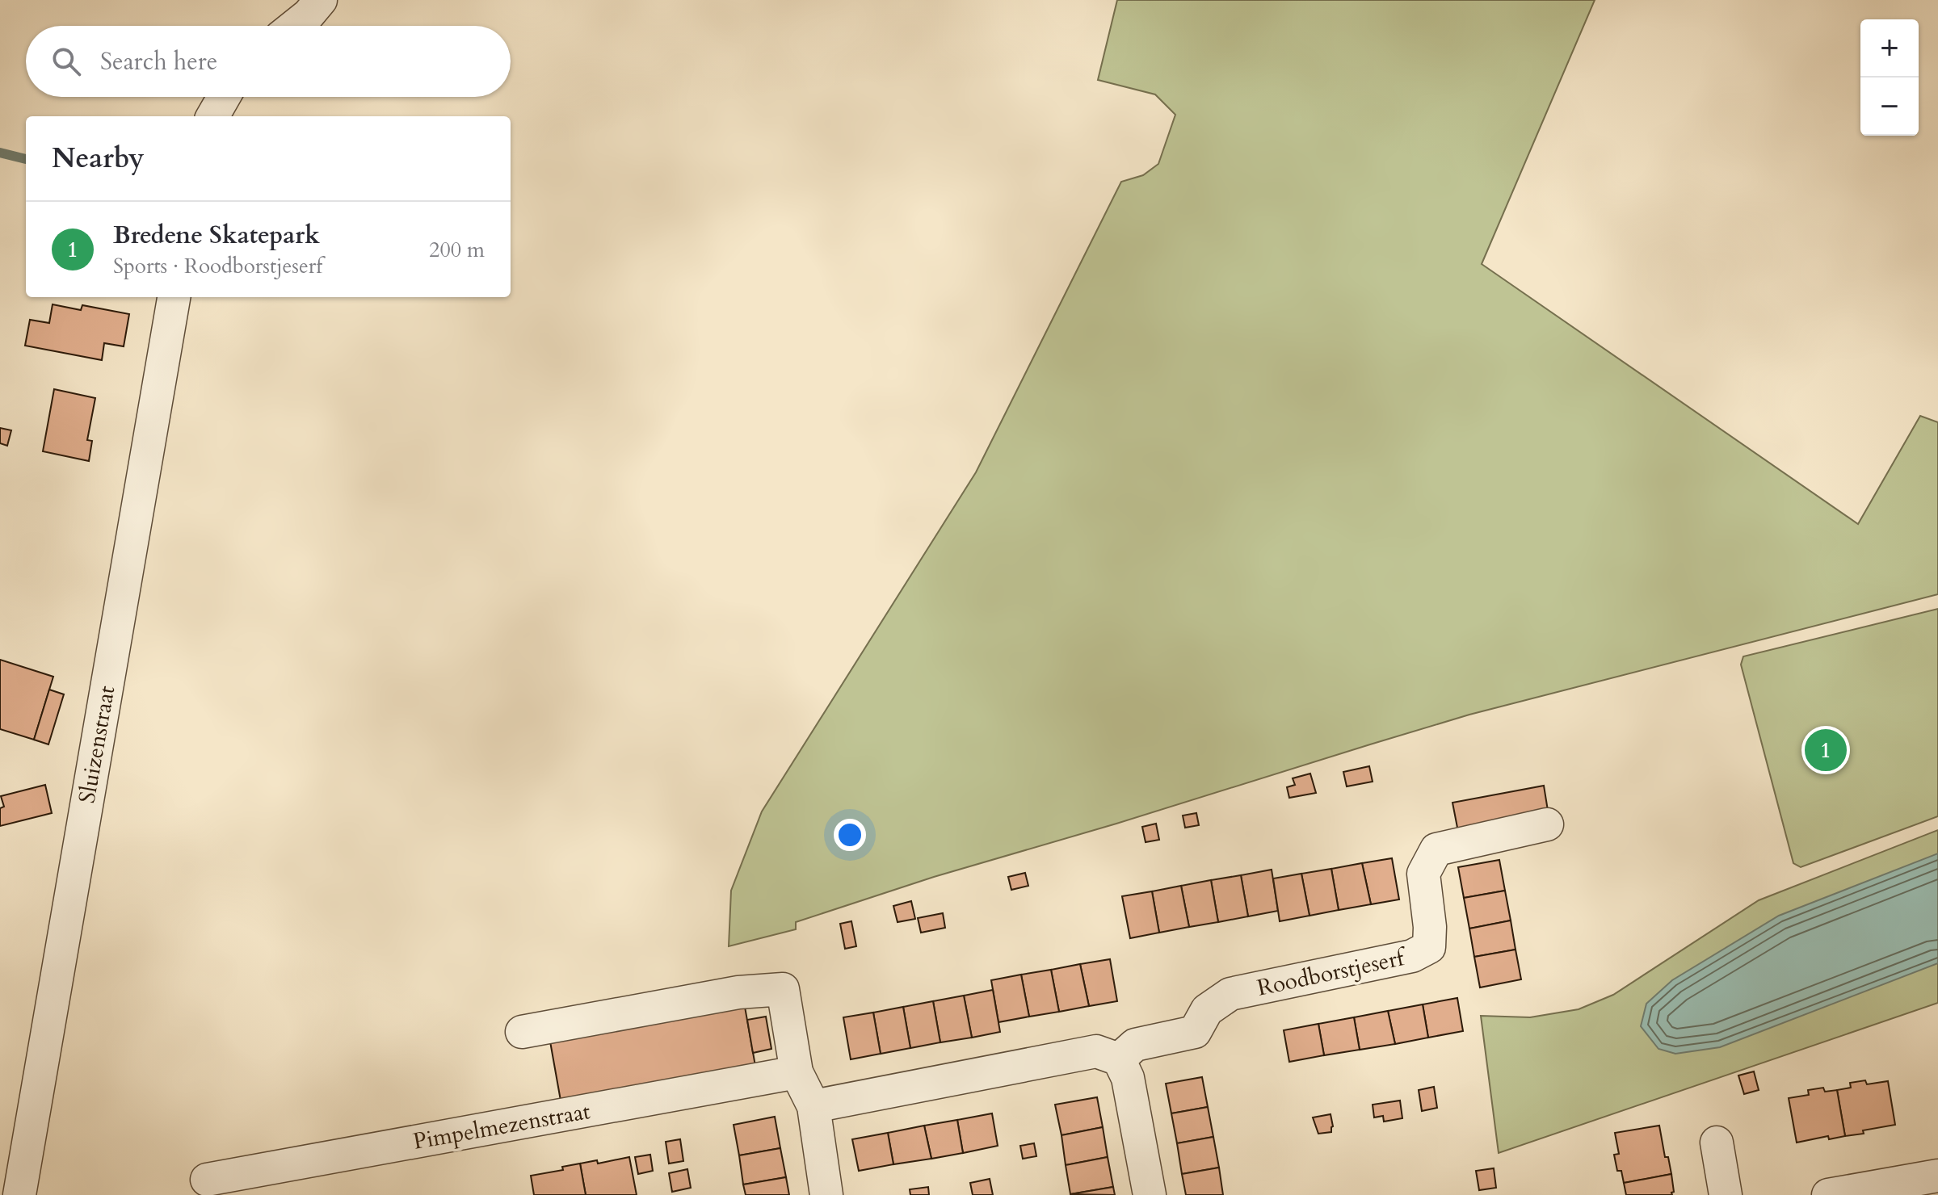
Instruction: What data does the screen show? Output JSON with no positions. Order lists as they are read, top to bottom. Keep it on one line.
{"streets":{"street":["Sluizenstraat","Roodborstjeserf","Pimpelmezenstraat"]},"page":{"map_buttons":["+","−"],"search":"Search here","heading":"Nearby","list":[{"mark":"1","name":"Bredene Skatepark","note":"Sports · Roodborstjeserf","value":"200 m"}],"pins":"1"}}
